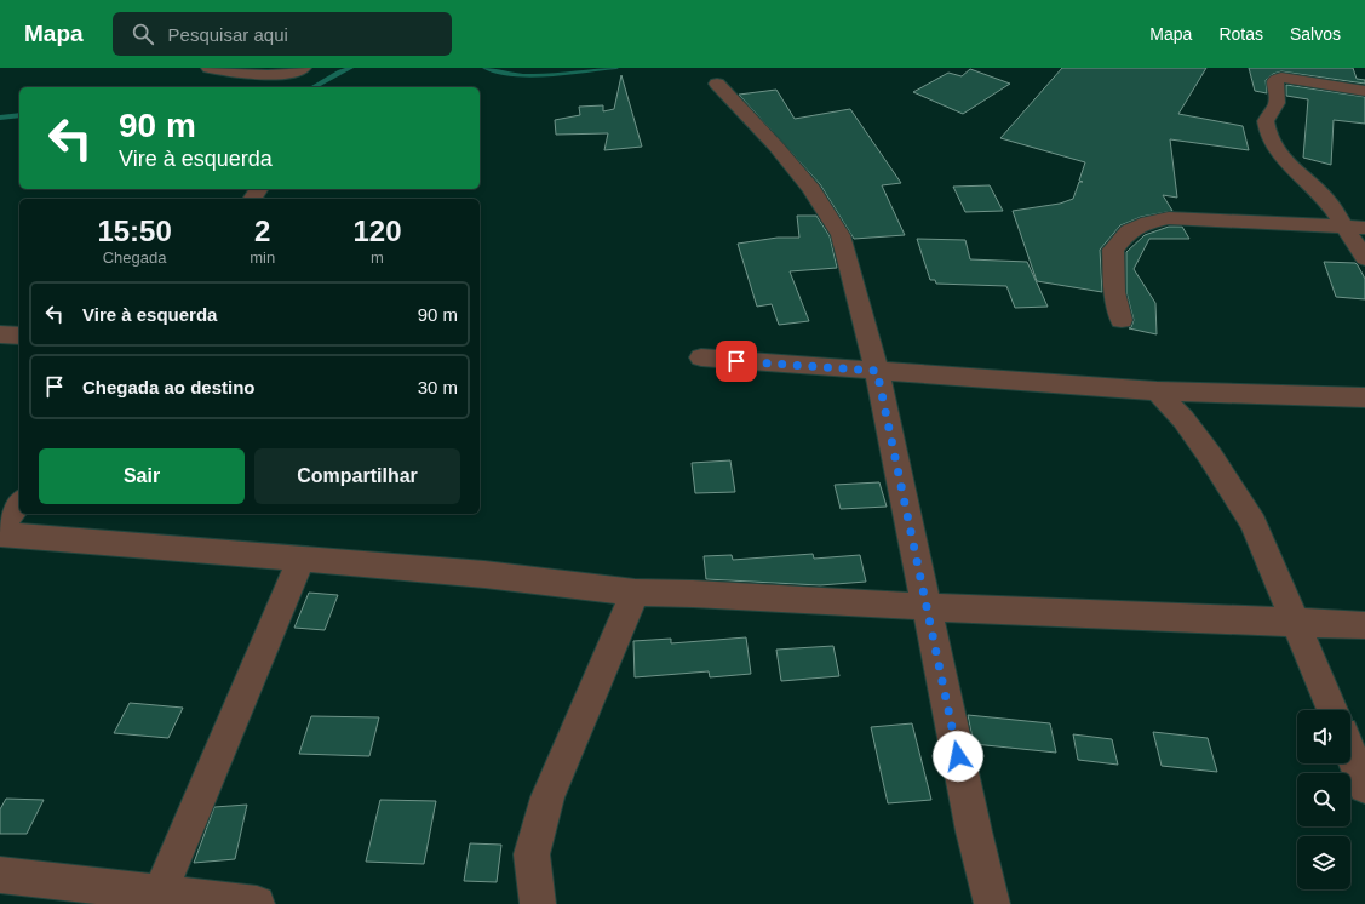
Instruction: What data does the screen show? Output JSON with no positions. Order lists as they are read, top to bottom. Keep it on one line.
{"page":{"header":"Mapa","search":"Pesquisar aqui","nav":["Mapa","Rotas","Salvos"],"turn":["90 m","Vire à esquerda"],"eta":["15:50","Chegada","2","min","120","m"],"list":[{"name":"Vire à esquerda","value":"90 m"},{"name":"Chegada ao destino","value":"30 m"}],"buttons":["Sair","Compartilhar"]}}
